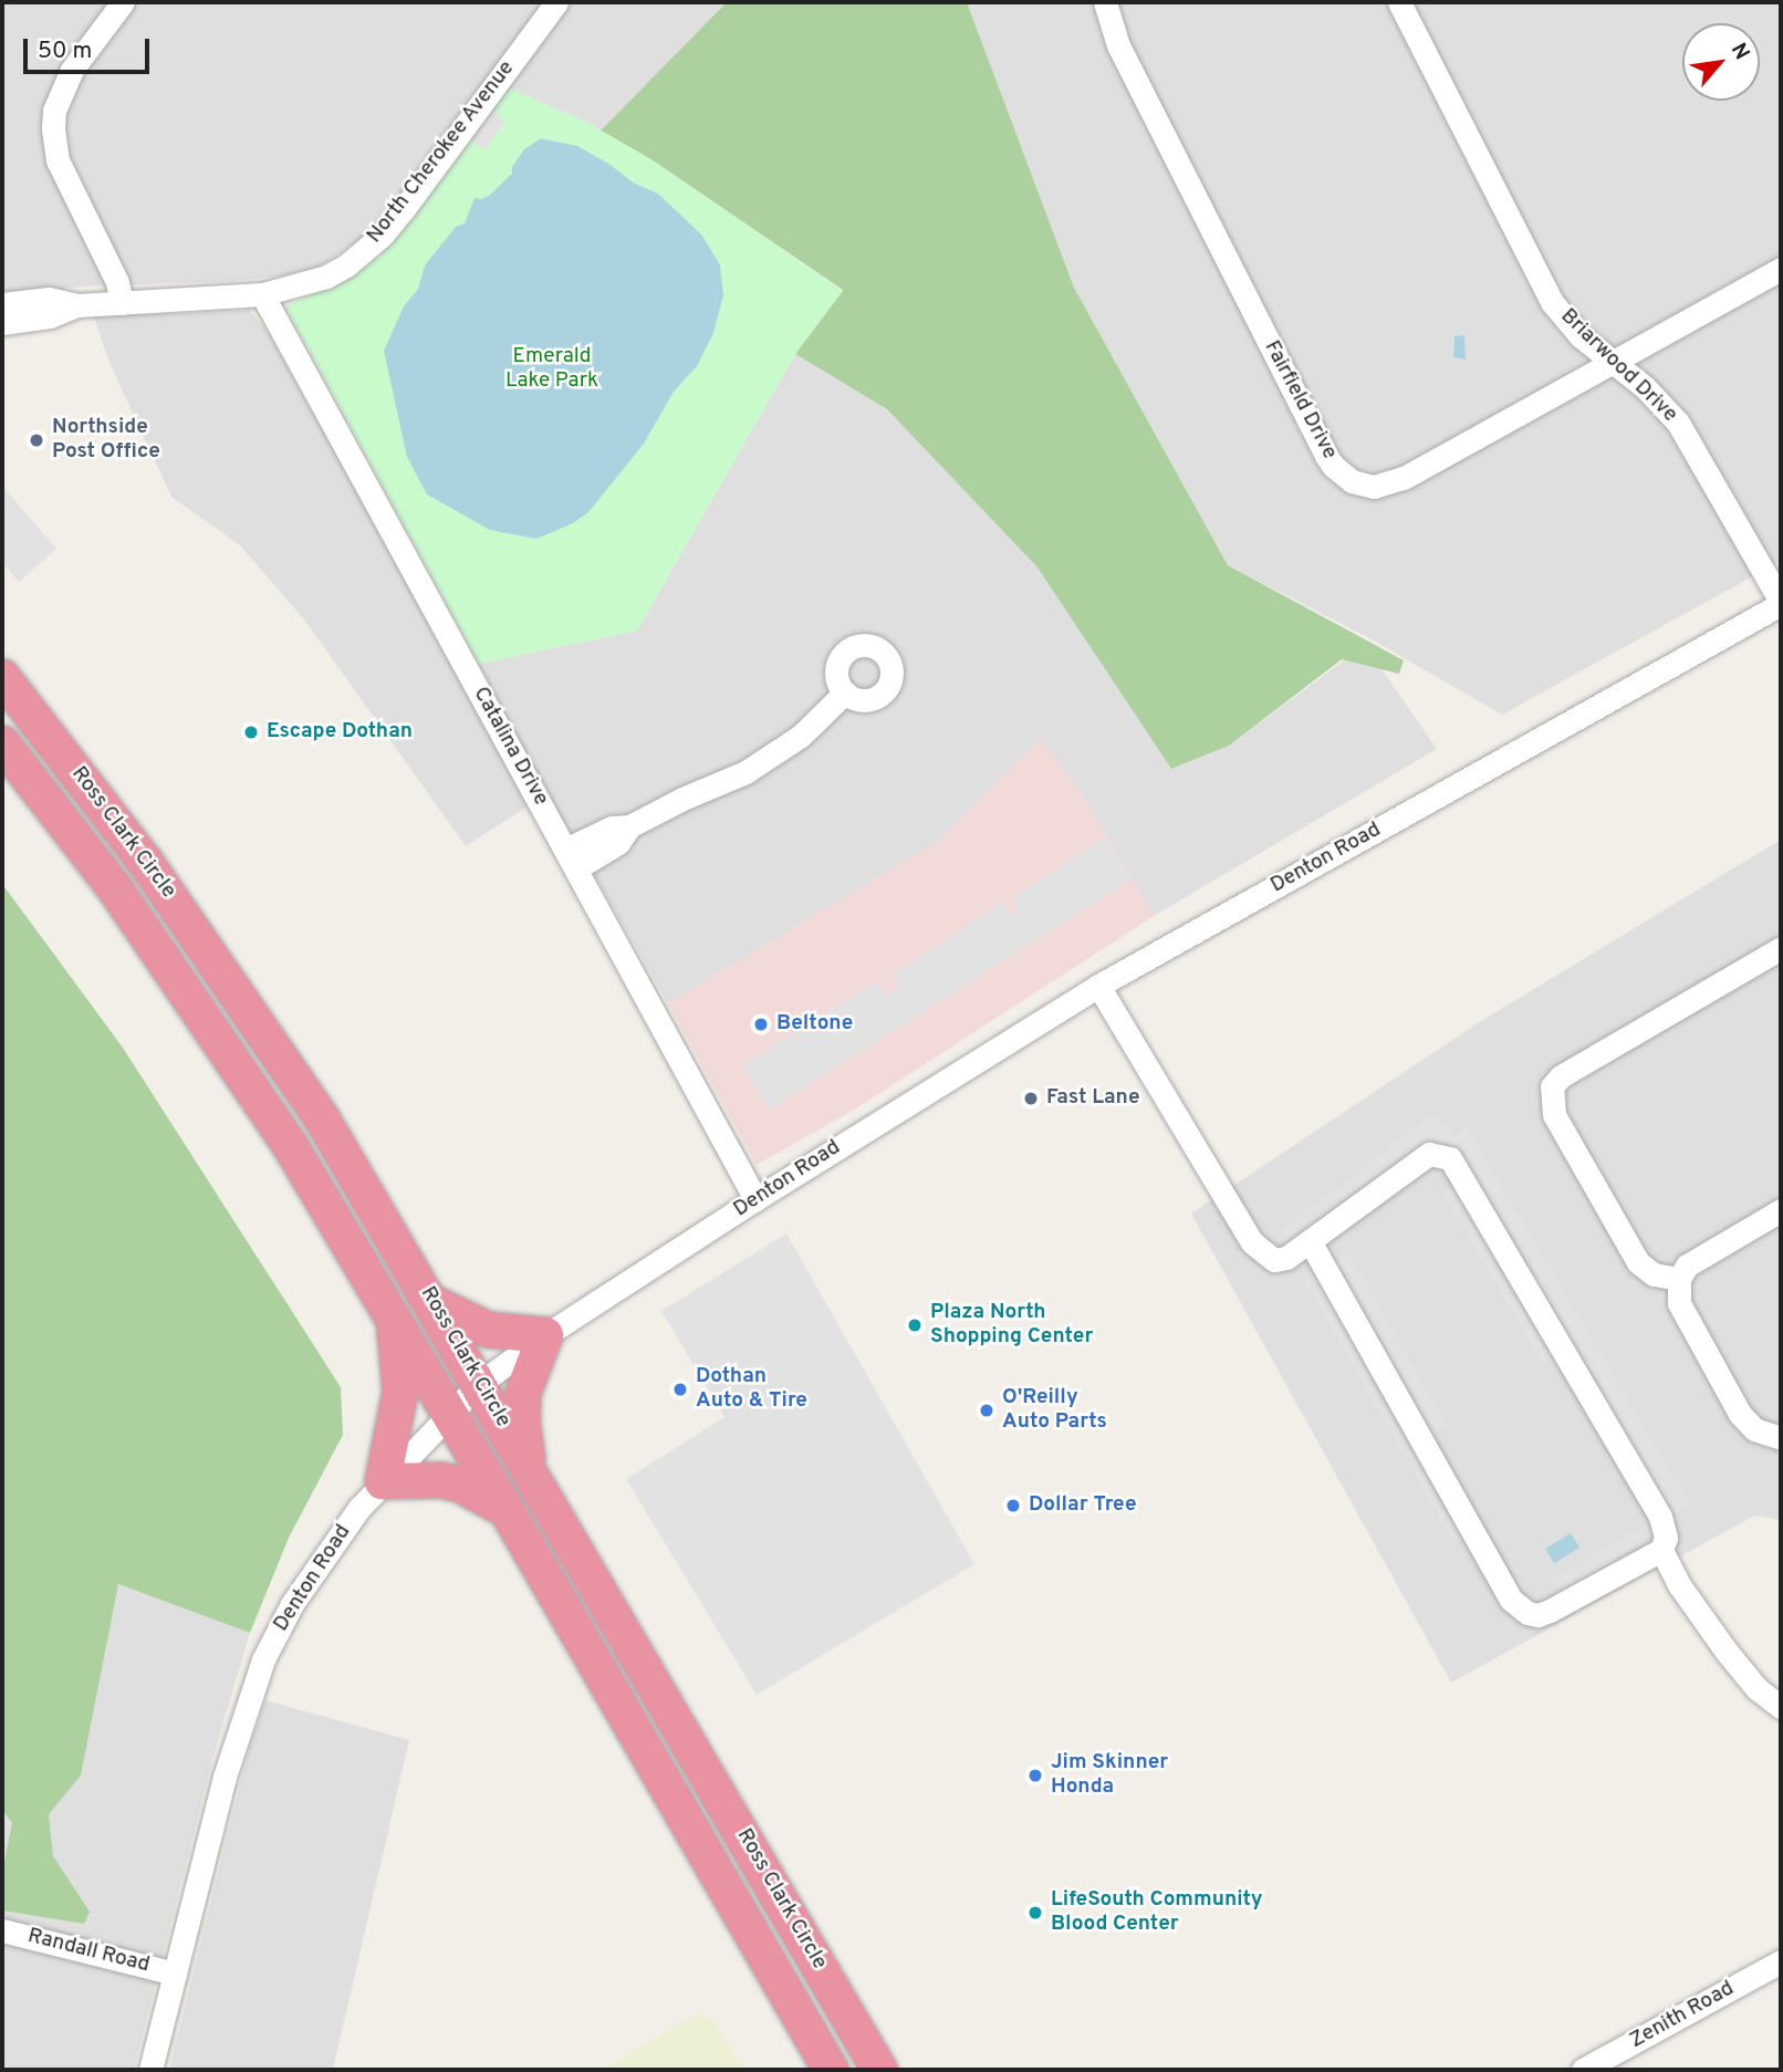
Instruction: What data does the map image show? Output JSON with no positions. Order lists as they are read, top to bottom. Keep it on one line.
{"streets":{"highway":["Ross Clark Circle"],"street":["North Cherokee Avenue","Briarwood Drive","Fairfield Drive","Catalina Drive","Denton Road","Randall Road","Zenith Road"]},"crossings":[["North Cherokee Avenue","Catalina Drive"],["Briarwood Drive","Fairfield Drive"],["Briarwood Drive","Denton Road"],["Catalina Drive","Denton Road"],["Ross Clark Circle","Denton Road"],["Denton Road","Randall Road"]],"parks":["Emerald Lake Park"],"places":["Northside Post Office","Escape Dothan","Beltone","Fast Lane","Plaza North Shopping Center","Dothan Auto & Tire","O'Reilly Auto Parts","Dollar Tree","Jim Skinner Honda","LifeSouth Community Blood Center"],"scale_bar":"50 m","north":"top right"}
